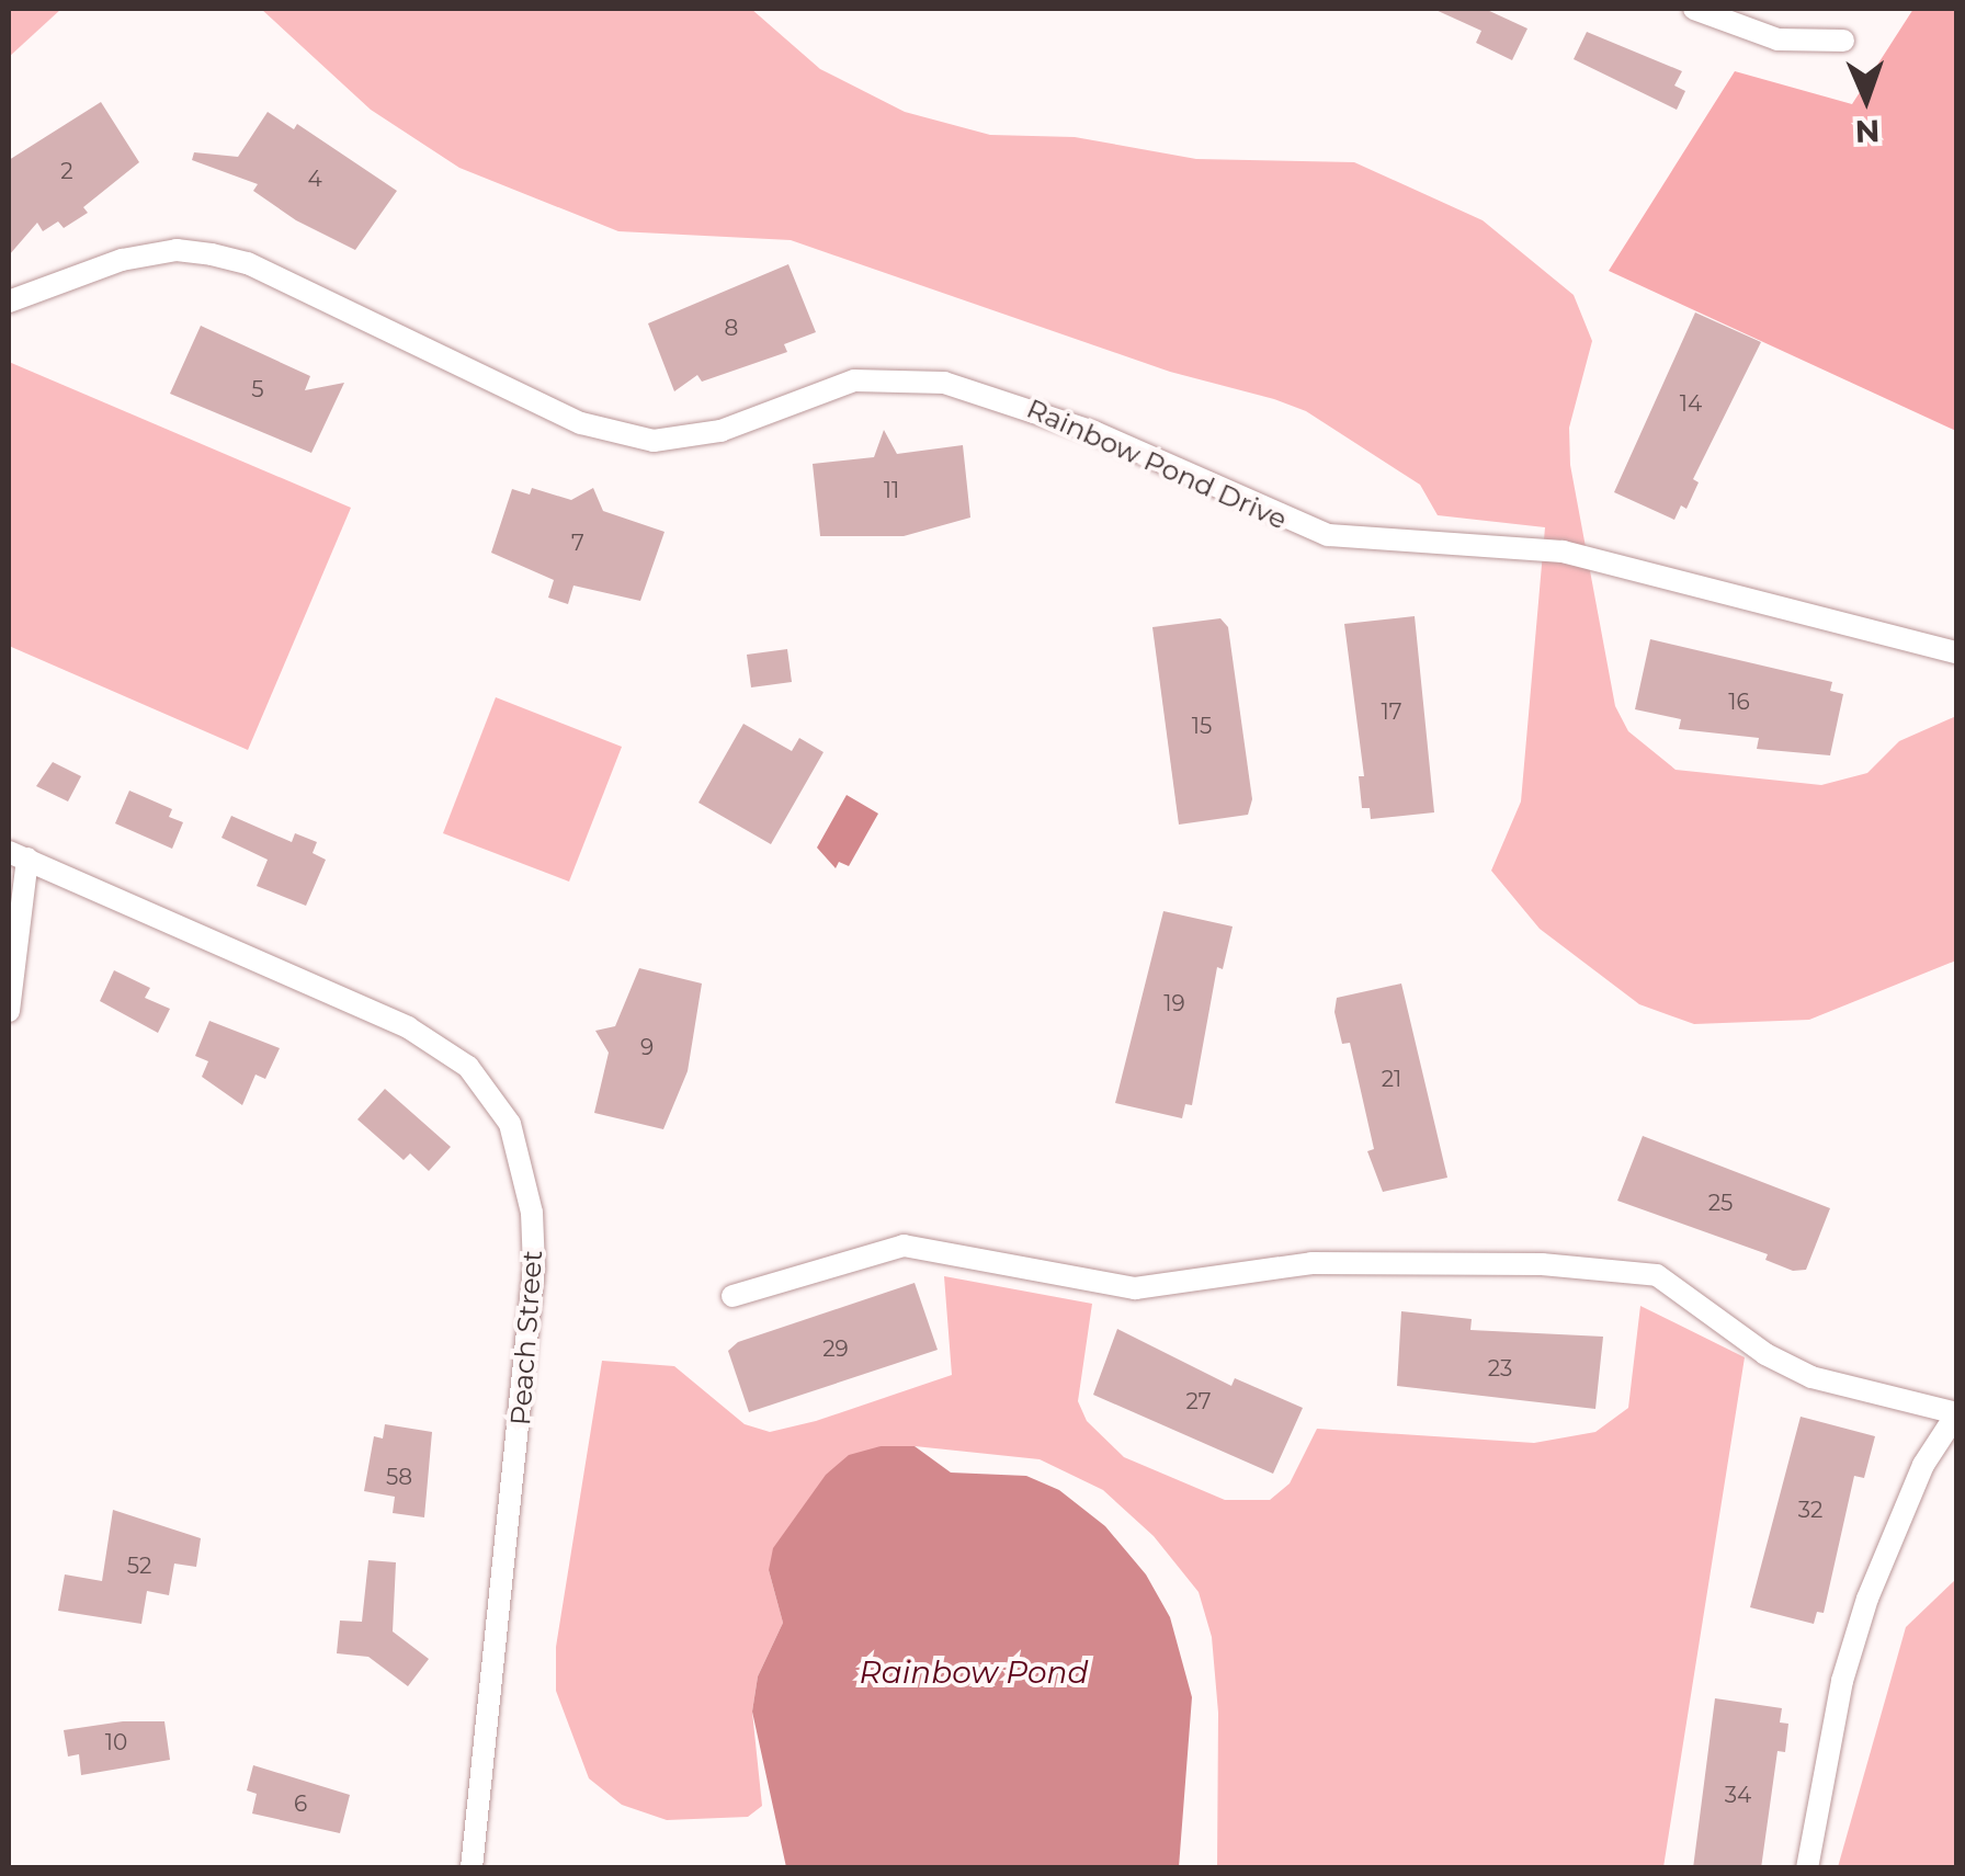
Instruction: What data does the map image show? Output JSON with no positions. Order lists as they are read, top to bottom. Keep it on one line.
{"streets":{"street":["Rainbow Pond Drive","Peach Street"]},"water":["Rainbow Pond"],"house_numbers":["2","4","8","5","14","11","7","16","17","15","19","9","21","25","29","23","27","58","32","52","10","34","6"],"north":"bottom"}
